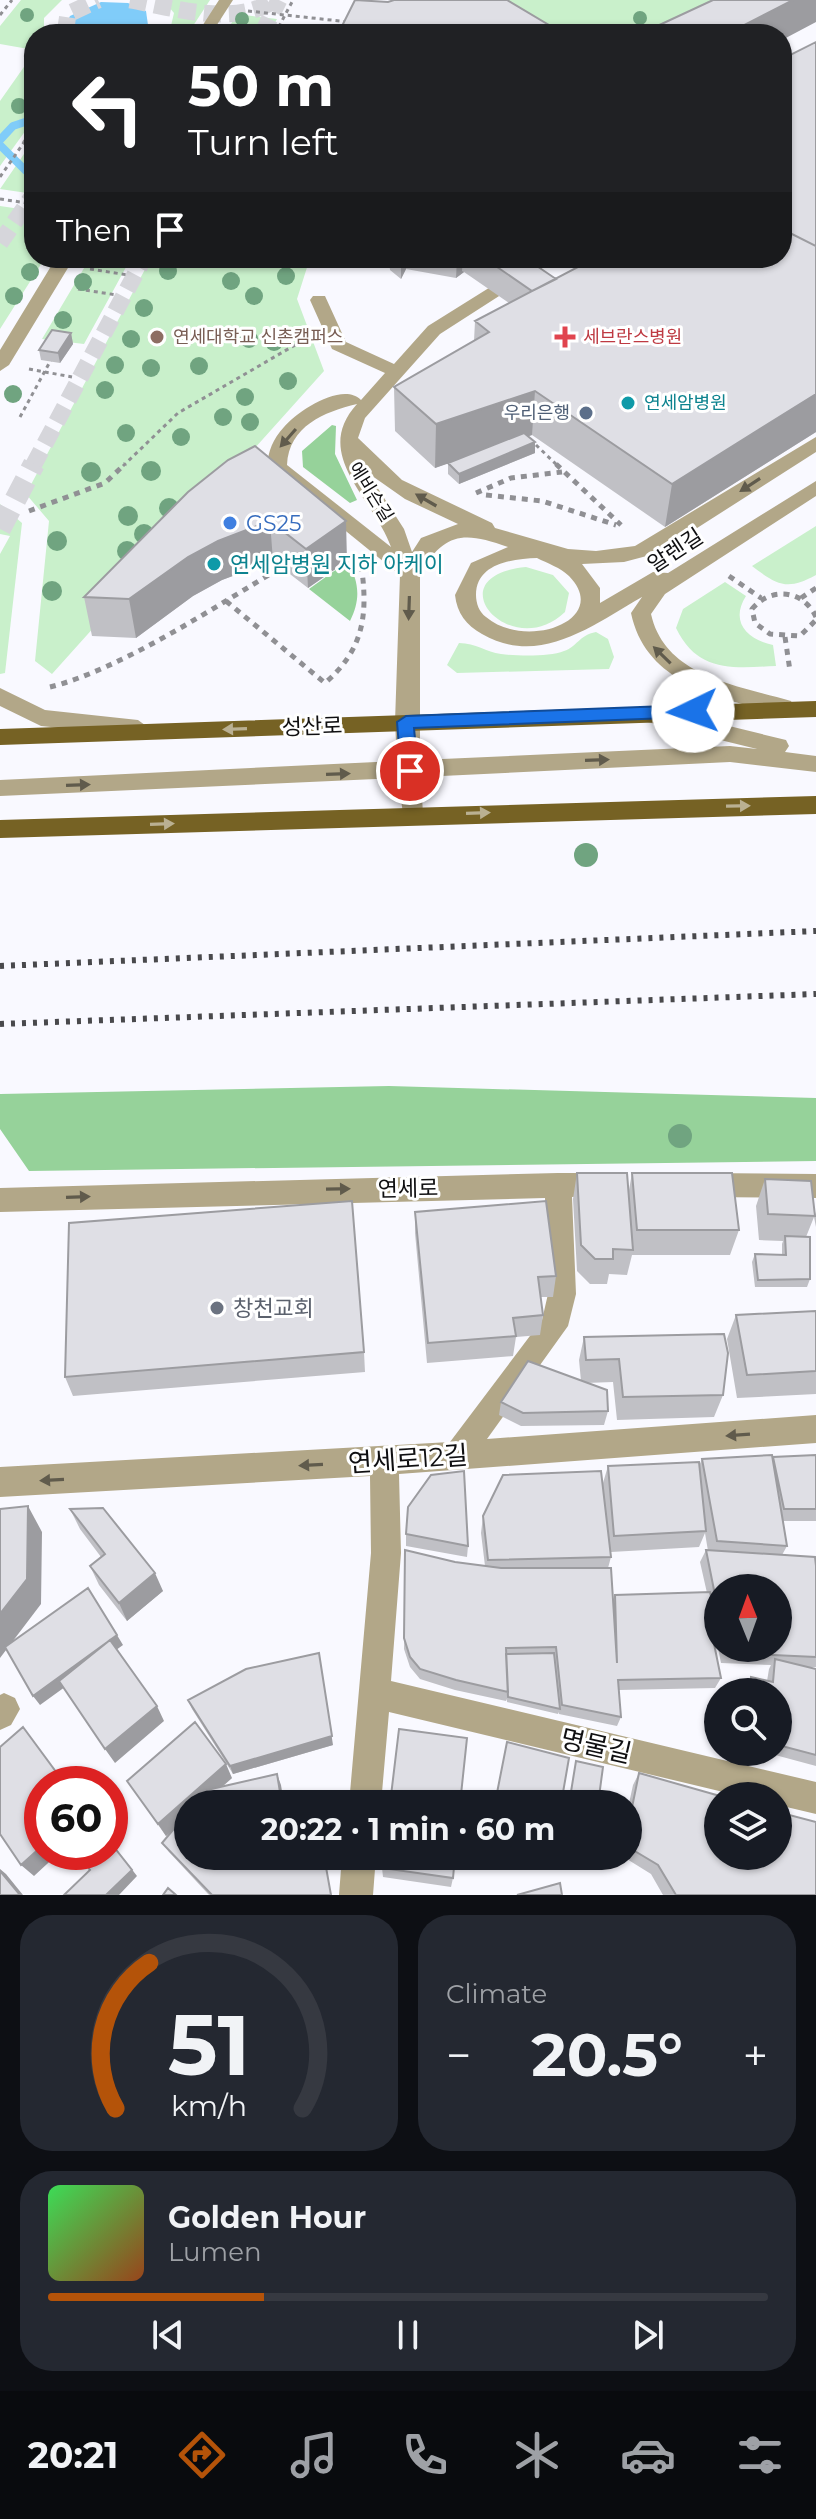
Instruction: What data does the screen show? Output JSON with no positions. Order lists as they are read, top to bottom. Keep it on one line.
{"streets":{"main road":["성산로"],"street":["에비슨길","알렌길","연세로","연세로12길","명물길"]},"crossings":[["에비슨길","성산로"],["알렌길","성산로"]],"one_way":["연세로","연세로12길"],"places":{"other":["연세대학교 신촌캠퍼스","연세암병원","우리은행","GS25","연세암병원 지하 아케이","창천교회"],"health":["세브란스병원"]},"north":"top","page":{"turn":["50 m","Turn left"],"then":"Then","limit":"60","trip":"20:22 · 1 min · 60 m","tile":"Climate","heat":["−","20.5°","+"],"song":["Golden Hour","Lumen"],"tabs":"20:21","gauge":["51","km/h"]}}
